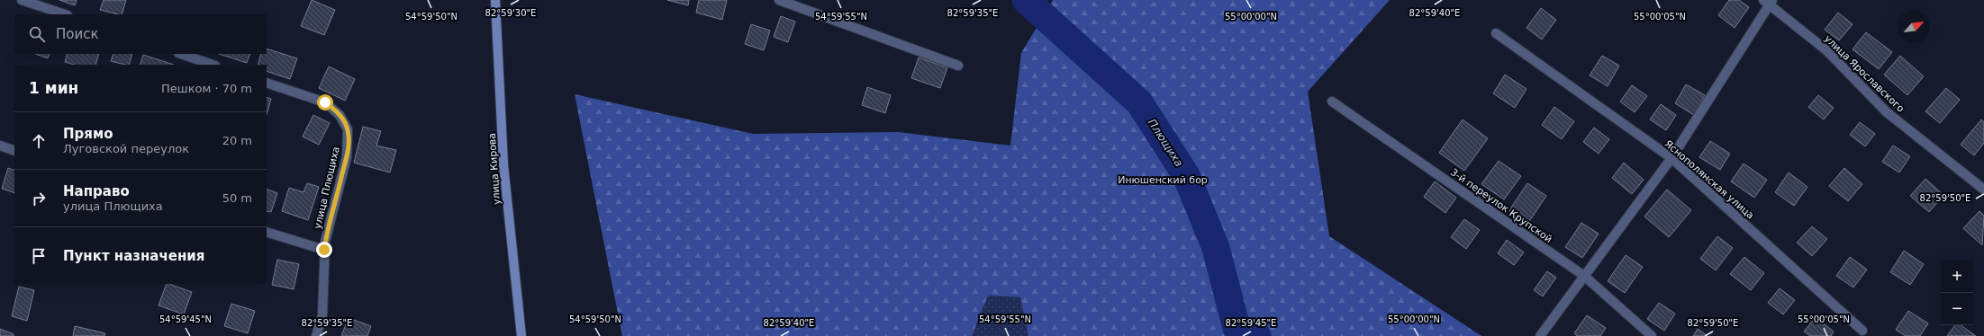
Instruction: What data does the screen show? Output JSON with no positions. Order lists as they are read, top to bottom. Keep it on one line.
{"streets":{"main road":["улица Кирова"],"street":["улица Ярославского","Яснополянская улица","улица Плющиха","3-й переулок Крупской"]},"water":["Плющиха"],"parks":["Инюшенский бор"],"north":"top right","page":{"search":"Поиск","heading":["1 мин","Пешком · 70 m"],"list":[["Прямо","Луговской переулок","20 m"],["Направо","улица Плющиха","50 m"],"Пункт назначения"],"map_buttons":["+","−"]},"coordinates":["82°59'30\"E","82°59'35\"E","82°59'40\"E","54°59'50\"N","54°59'55\"N","55°00'00\"N","55°00'05\"N","82°59'50\"E","54°59'45\"N","82°59'45\"E"]}
